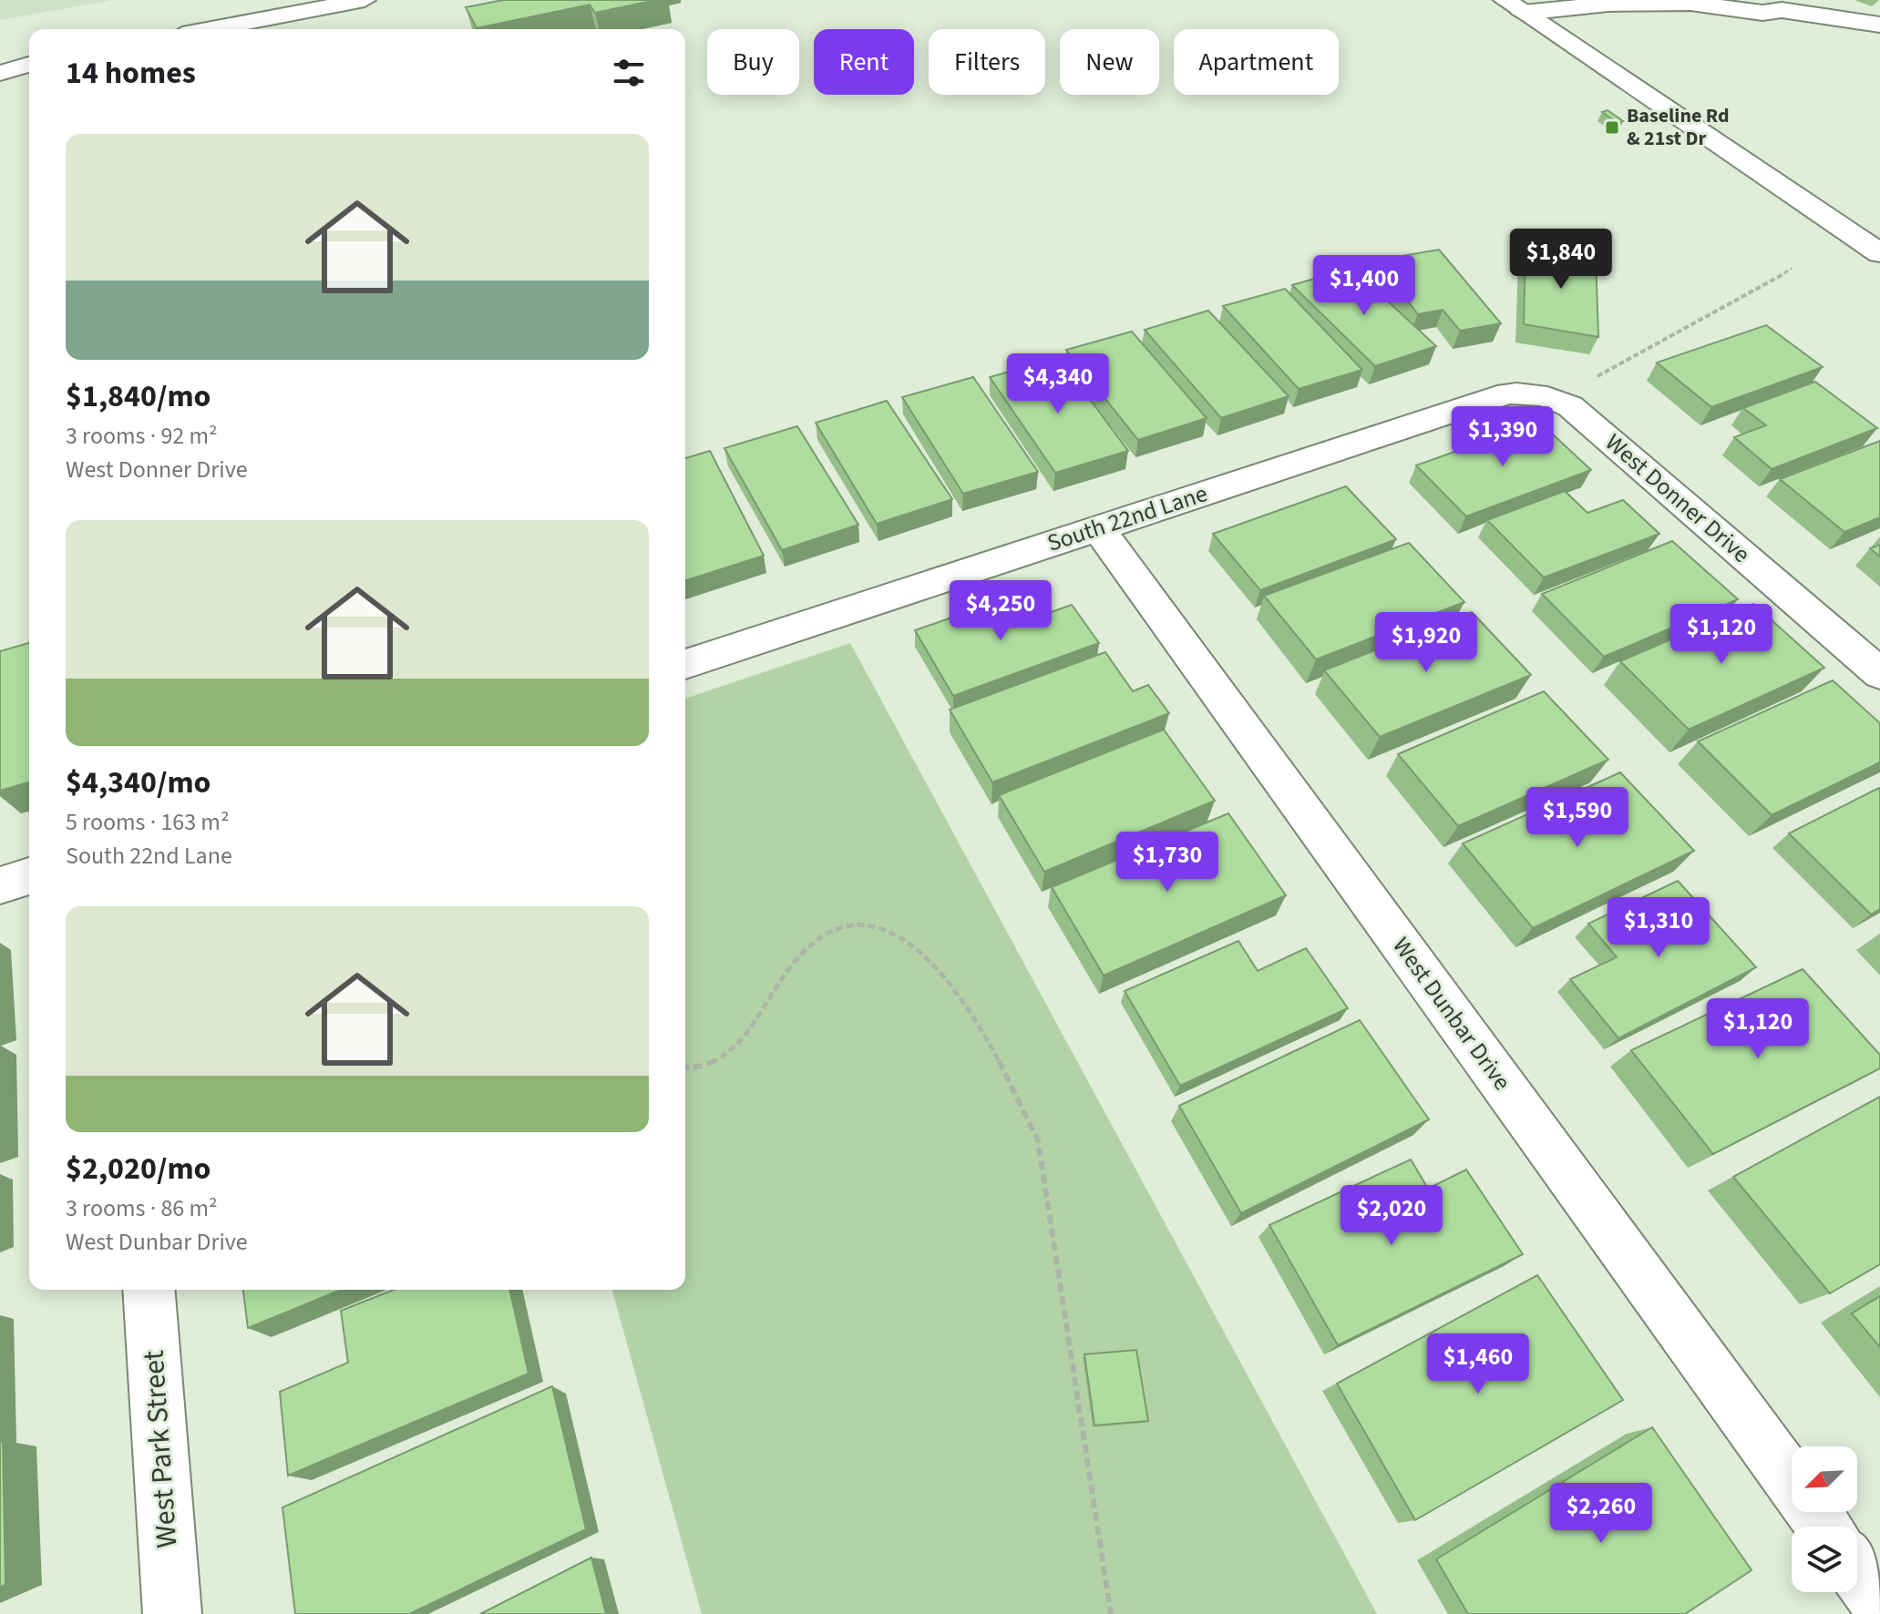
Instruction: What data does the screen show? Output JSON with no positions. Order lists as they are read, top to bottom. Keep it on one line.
{"streets":{"street":["West Donner Drive","South 22nd Lane","West Dunbar Drive","West Park Street"]},"crossings":[["West Donner Drive","South 22nd Lane"],["South 22nd Lane","West Dunbar Drive"]],"places":{"transit":["Baseline Rd & 21st Dr"]},"north":"bottom left","page":{"chip":["Buy","Rent","Filters","New","Apartment"],"heading":"14 homes","list":[{"name":"$1,840/mo","note":"3 rooms · 92 m² · West Donner Drive"},{"name":"$4,340/mo","note":"5 rooms · 163 m² · South 22nd Lane"},{"name":"$2,020/mo","note":"3 rooms · 86 m² · West Dunbar Drive"}],"price":["$1,840","$1,400","$4,340","$1,390","$4,250","$1,120","$1,920","$1,590","$1,730","$1,310","$1,120","$2,020","$1,460","$2,260"]}}
